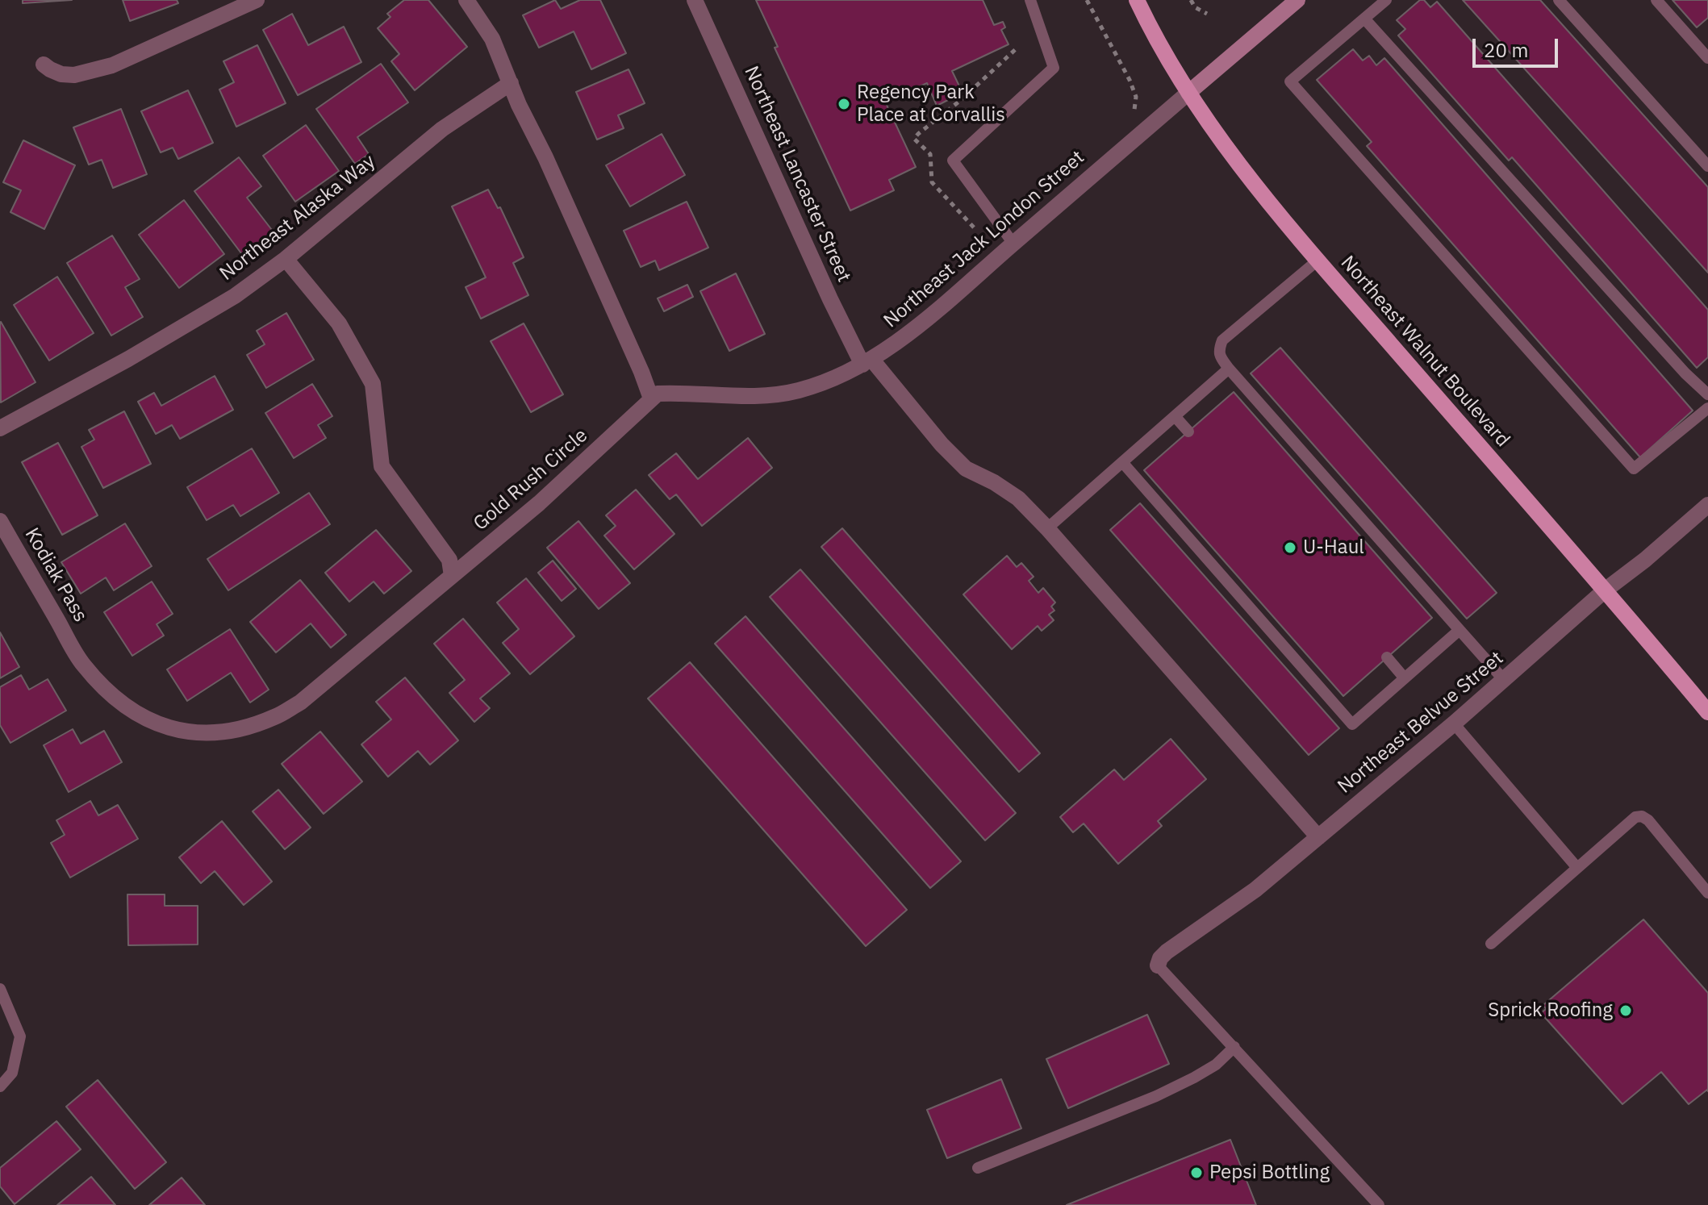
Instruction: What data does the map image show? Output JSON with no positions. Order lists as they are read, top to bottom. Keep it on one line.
{"streets":{"main road":["Northeast Walnut Boulevard"],"street":["Northeast Lancaster Street","Northeast Alaska Way","Northeast Jack London Street","Gold Rush Circle","Kodiak Pass","Northeast Belvue Street"]},"crossings":[["Northeast Lancaster Street","Northeast Jack London Street"],["Northeast Lancaster Street","Northeast Belvue Street"],["Northeast Jack London Street","Northeast Walnut Boulevard"],["Northeast Jack London Street","Gold Rush Circle"],["Northeast Walnut Boulevard","Northeast Belvue Street"],["Gold Rush Circle","Kodiak Pass"]],"places":["Regency Park Place at Corvallis","U-Haul","Sprick Roofing","Pepsi Bottling"],"scale_bar":"20 m"}
